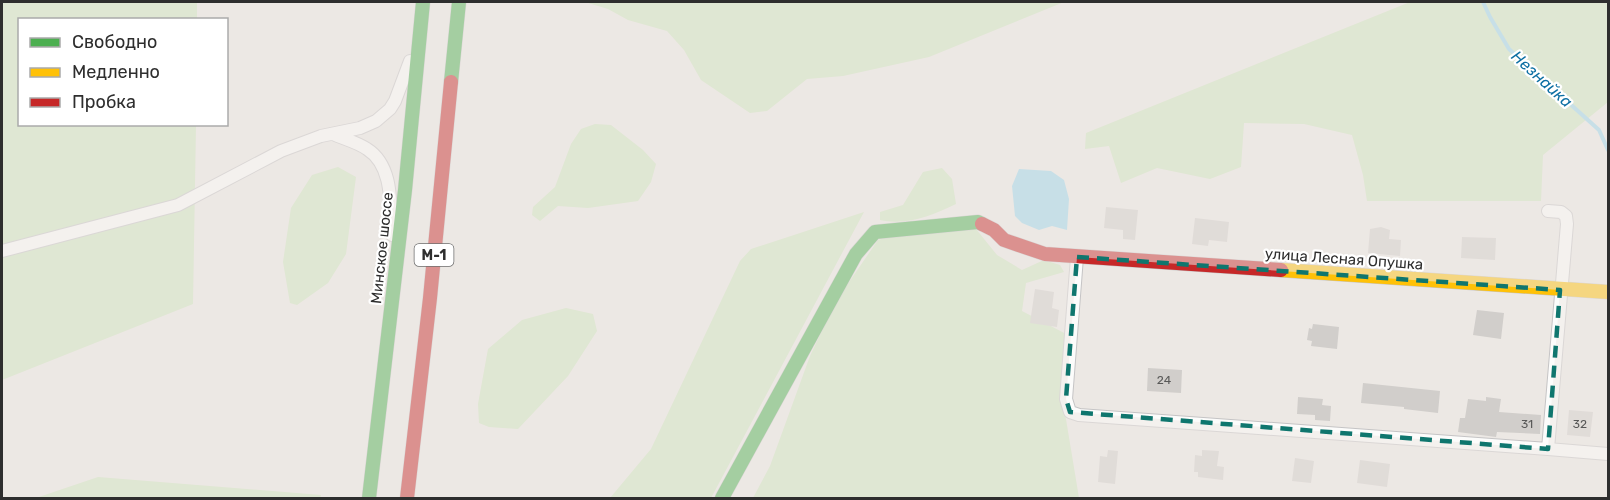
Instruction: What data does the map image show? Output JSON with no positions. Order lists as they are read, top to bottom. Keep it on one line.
{"streets":{"main road":["Минское шоссе","М-1","улица Лесная Опушка"]},"water":["Незнайка"],"house_numbers":["24","31","32"],"legend":["Свободно","Медленно","Пробка"]}
